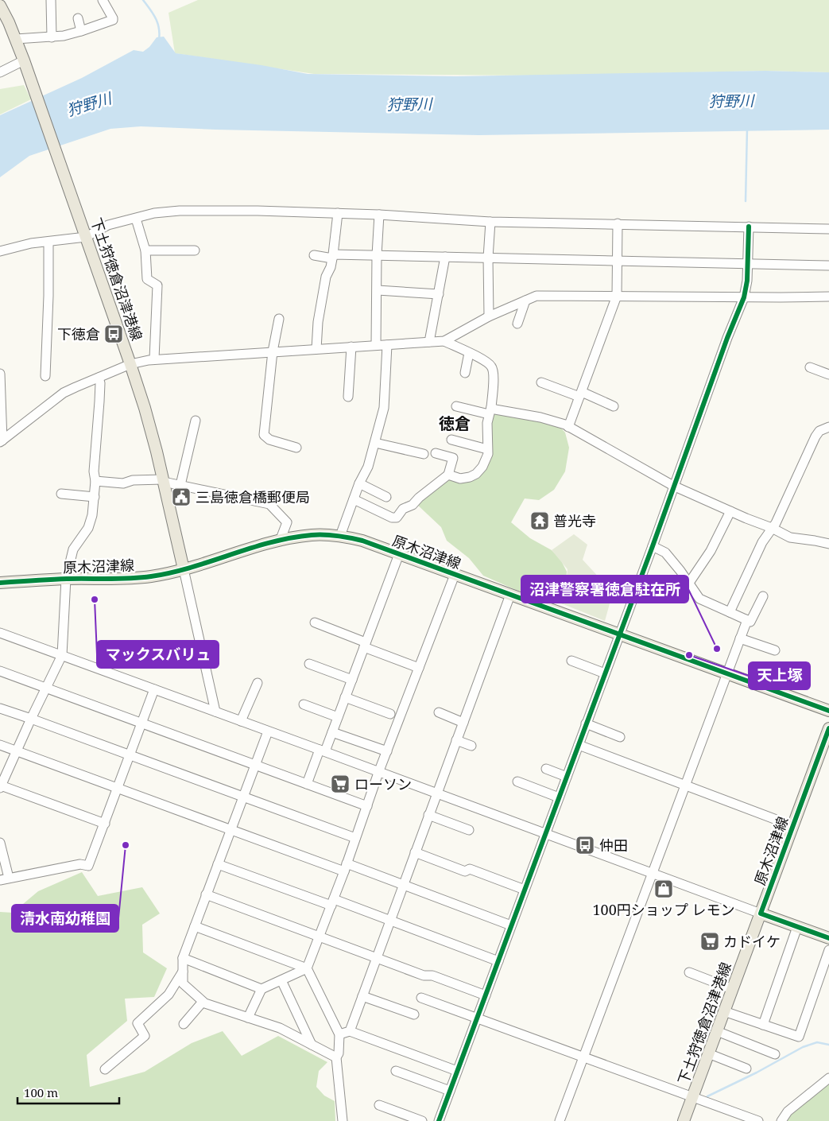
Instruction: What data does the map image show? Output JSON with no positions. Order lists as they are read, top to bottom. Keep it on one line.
{"streets":{"main road":["下土狩徳倉沼津港線","原木沼津線"]},"crossings":[["下土狩徳倉沼津港線","原木沼津線"]],"districts":["徳倉"],"water":["狩野川"],"places":{"bus stop":["下徳倉","仲田"],"public building":["三島徳倉橋郵便局"],"temple":["普光寺"],"other":["マックスバリュ","沼津警察署徳倉駐在所","天上塚","清水南幼稚園"],"supermarket":["ローソン","カドイケ"],"shop":["100円ショップ レモン"]},"scale_bar":"100 m"}
